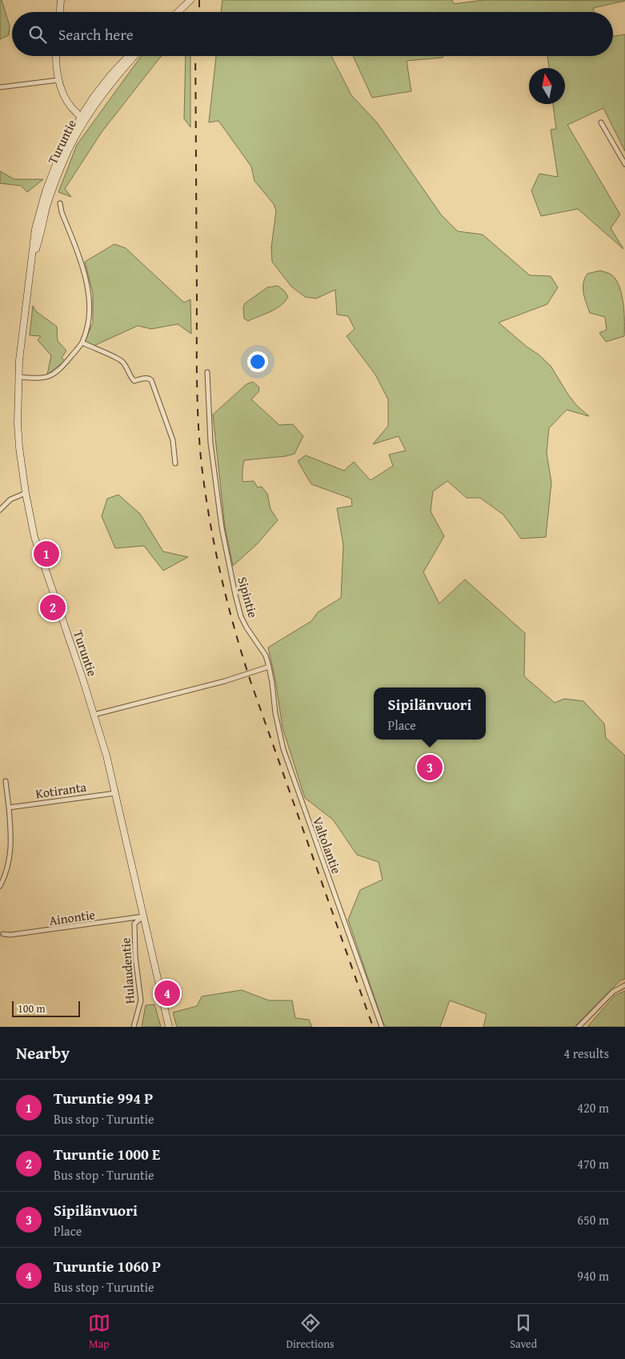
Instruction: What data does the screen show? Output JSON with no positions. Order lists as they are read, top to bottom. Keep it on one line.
{"streets":{"main road":["Turuntie"],"street":["Sipintie","Kotiranta","Valtolantie","Ainontie","Hulaudentie"]},"crossings":[["Turuntie","Kotiranta"],["Turuntie","Ainontie"],["Turuntie","Hulaudentie"],["Sipintie","Valtolantie"],["Ainontie","Hulaudentie"]],"scale_bar":"100 m","north":"top","page":{"search":"Search here","pins":["1","2","3","4"],"popup":["Sipilänvuori","Place"],"scale":"100 m","heading":["Nearby","4 results"],"list":[{"mark":"1","name":"Turuntie 994 P","note":"Bus stop · Turuntie","value":"420 m"},{"mark":"2","name":"Turuntie 1000 E","note":"Bus stop · Turuntie","value":"470 m"},{"mark":"3","name":"Sipilänvuori","note":"Place","value":"650 m"},{"mark":"4","name":"Turuntie 1060 P","note":"Bus stop · Turuntie","value":"940 m"}],"nav":["Map","Directions","Saved"]}}
